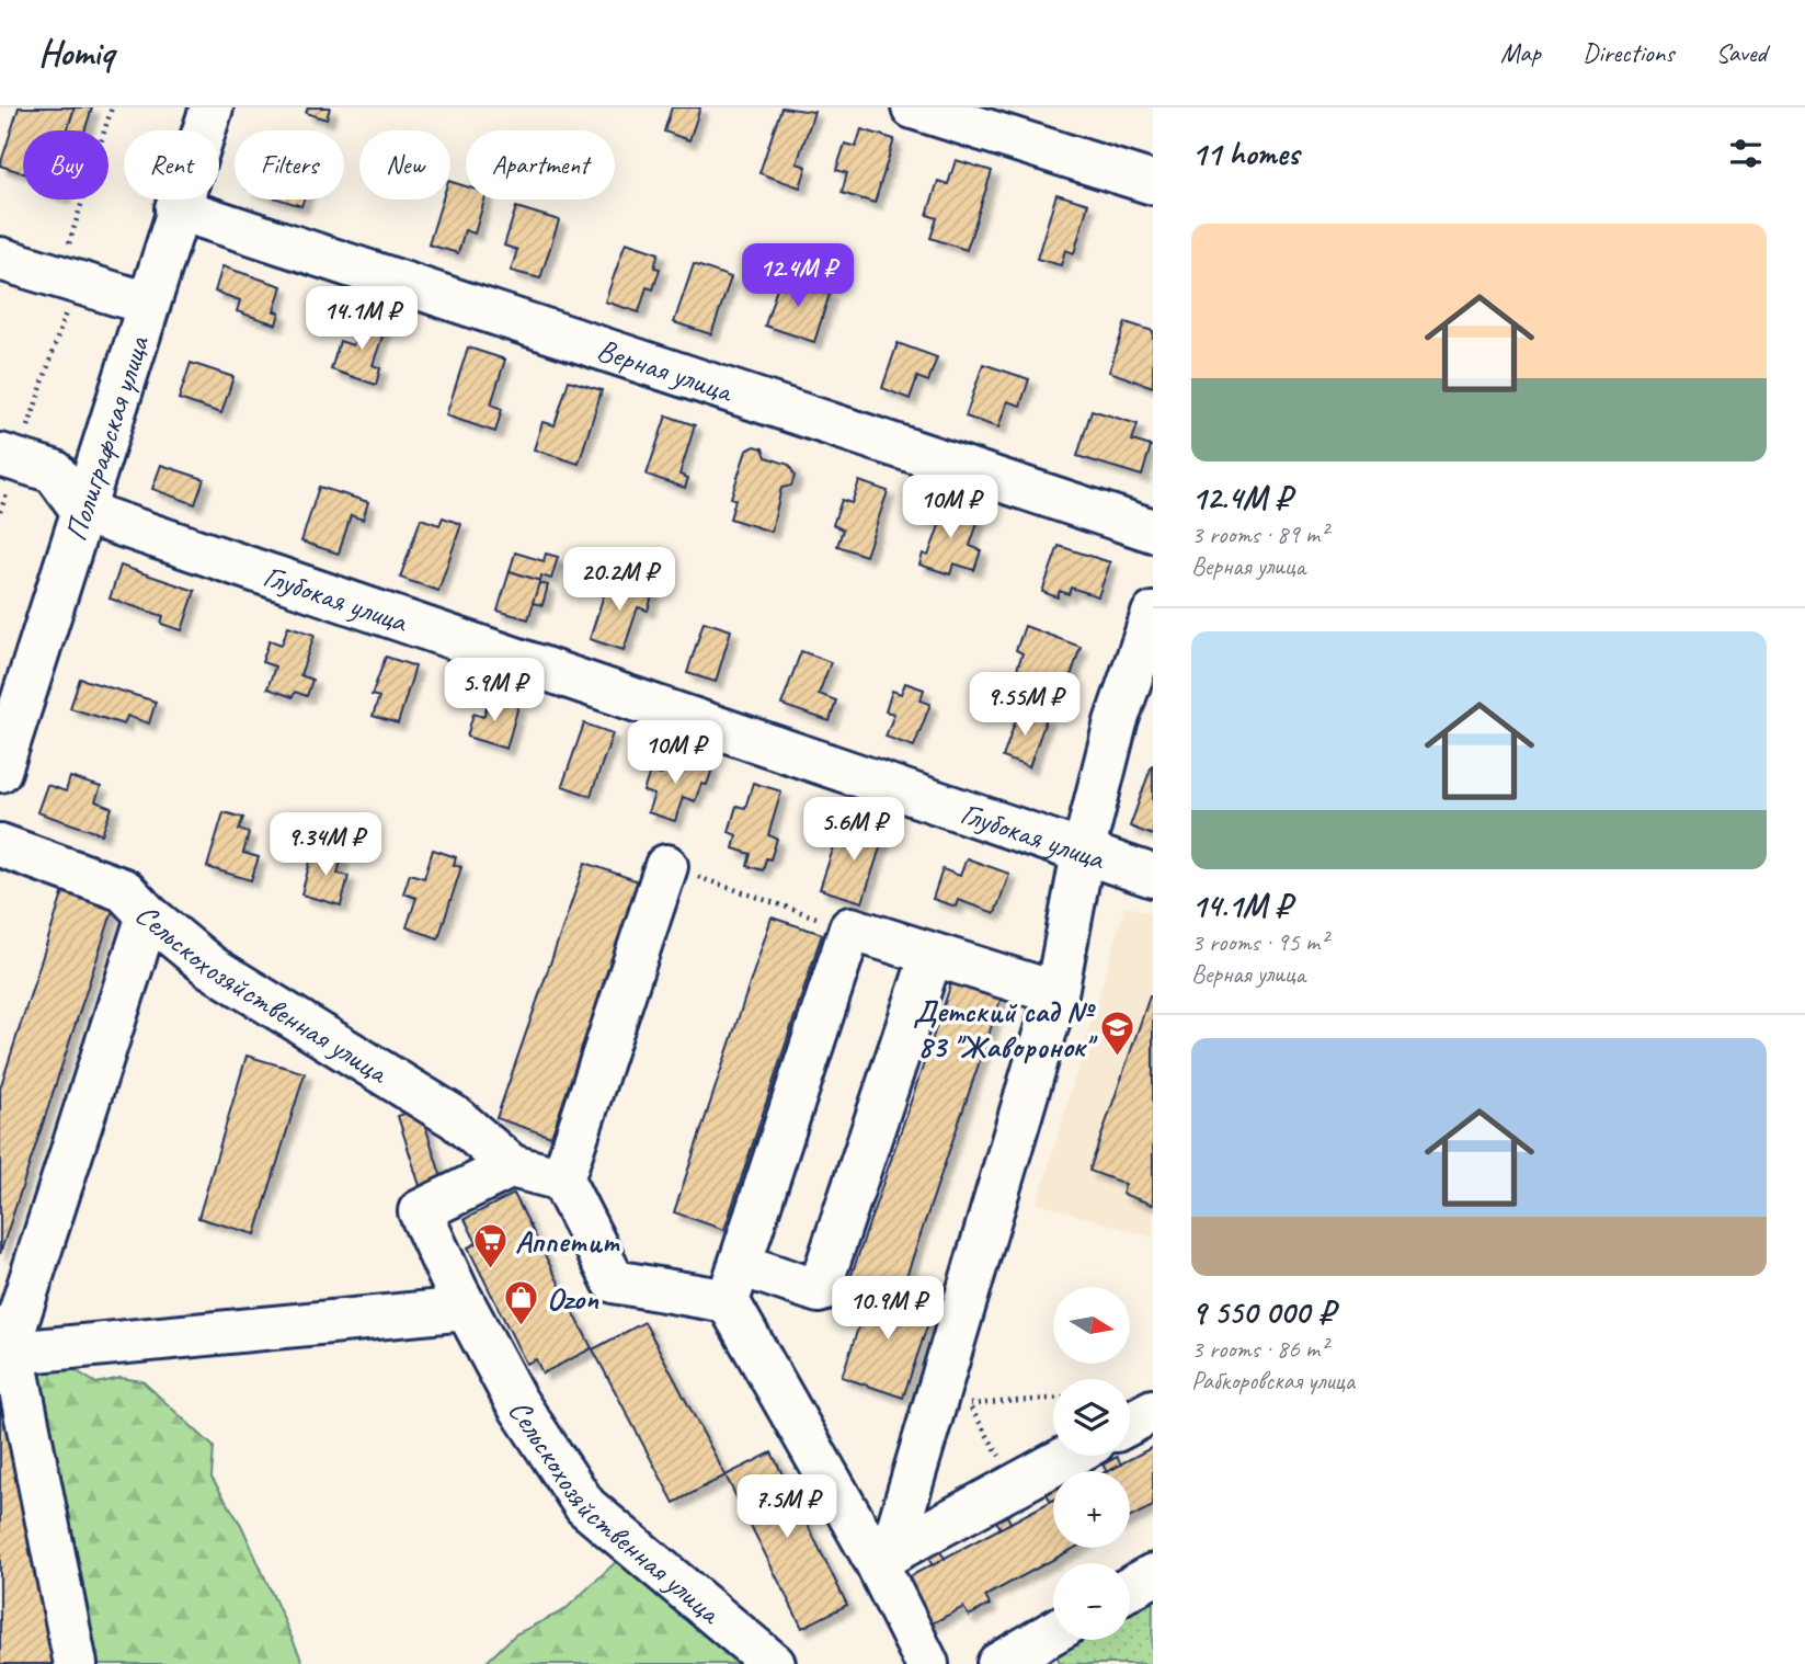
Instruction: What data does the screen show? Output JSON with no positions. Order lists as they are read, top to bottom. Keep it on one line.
{"streets":{"street":["Верная улица","Полиграфская улица","Глубокая улица","Сельскохозяйственная улица"]},"crossings":[["Верная улица","Полиграфская улица"],["Полиграфская улица","Глубокая улица"]],"places":{"school or university":["Детский сад № 83 \"Жаворонок\""],"supermarket":["Аппетит"],"shop":["Ozon"]},"north":"right","page":{"header":"Homiq","nav":["Map","Directions","Saved"],"heading":"11 homes","chip":["Buy","Rent","Filters","New","Apartment"],"list":[{"name":"12.4M ₽","note":"3 rooms · 89 m² · Верная улица"},{"name":"14.1M ₽","note":"3 rooms · 95 m² · Верная улица"},{"name":"9 550 000 ₽","note":"3 rooms · 86 m² · Рабкоровская улица"}],"price":["12.4M ₽","14.1M ₽","10M ₽","20.2M ₽","5.9M ₽","9.55M ₽","10M ₽","5.6M ₽","9.34M ₽","10.9M ₽","7.5M ₽"],"map_buttons":["+","−"]}}
